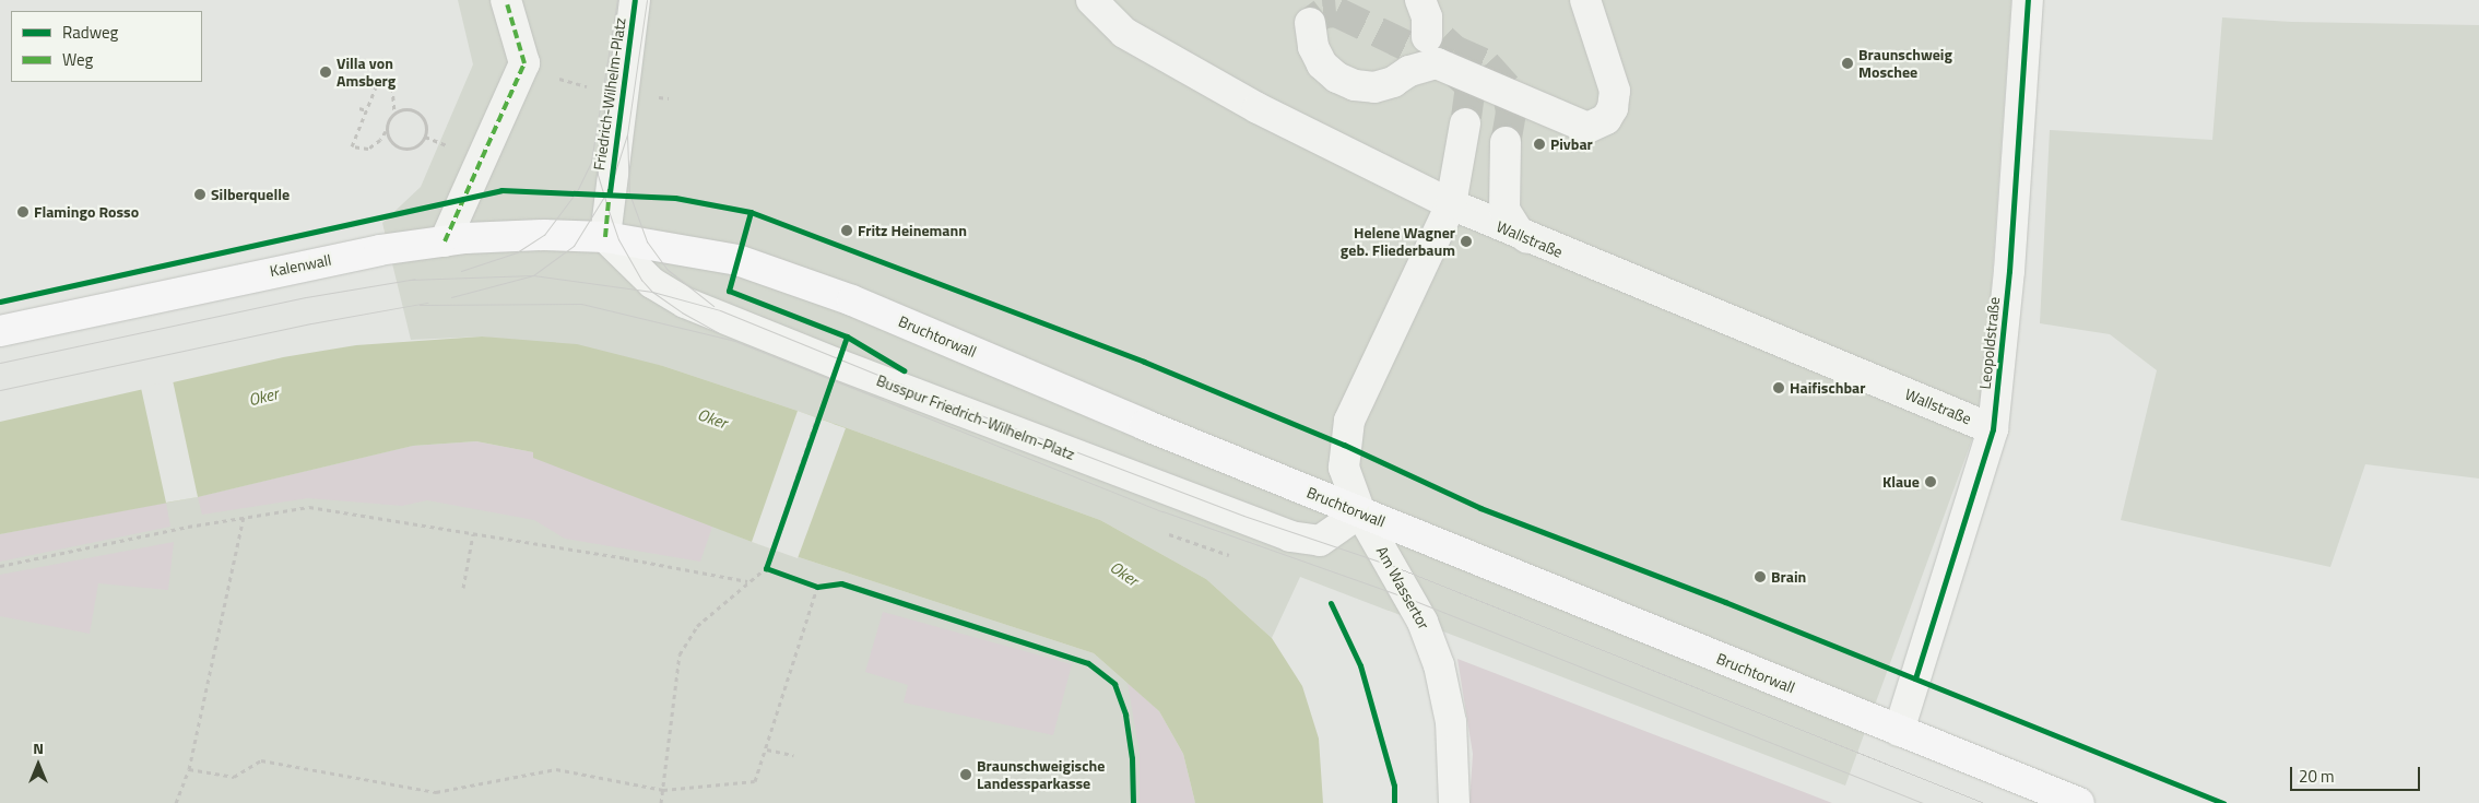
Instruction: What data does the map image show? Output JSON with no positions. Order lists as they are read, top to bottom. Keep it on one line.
{"streets":{"main road":["Kalenwall","Bruchtorwall"],"street":["Friedrich-Wilhelm-Platz","Wallstraße","Leopoldstraße","Busspur Friedrich-Wilhelm-Platz","Am Wassertor"]},"crossings":[["Friedrich-Wilhelm-Platz","Kalenwall"],["Friedrich-Wilhelm-Platz","Bruchtorwall"],["Friedrich-Wilhelm-Platz","Busspur Friedrich-Wilhelm-Platz"],["Wallstraße","Leopoldstraße"],["Wallstraße","Am Wassertor"],["Kalenwall","Bruchtorwall"],["Kalenwall","Busspur Friedrich-Wilhelm-Platz"],["Bruchtorwall","Leopoldstraße"],["Bruchtorwall","Busspur Friedrich-Wilhelm-Platz"],["Bruchtorwall","Am Wassertor"],["Busspur Friedrich-Wilhelm-Platz","Am Wassertor"]],"water":["Oker"],"places":["Braunschweig Moschee","Villa von Amsberg","Pivbar","Silberquelle","Flamingo Rosso","Fritz Heinemann","Helene Wagner geb. Fliederbaum","Haifischbar","Klaue","Brain","Braunschweigische Landessparkasse"],"legend":["Radweg","Weg"],"scale_bar":"20 m","north":"top"}
